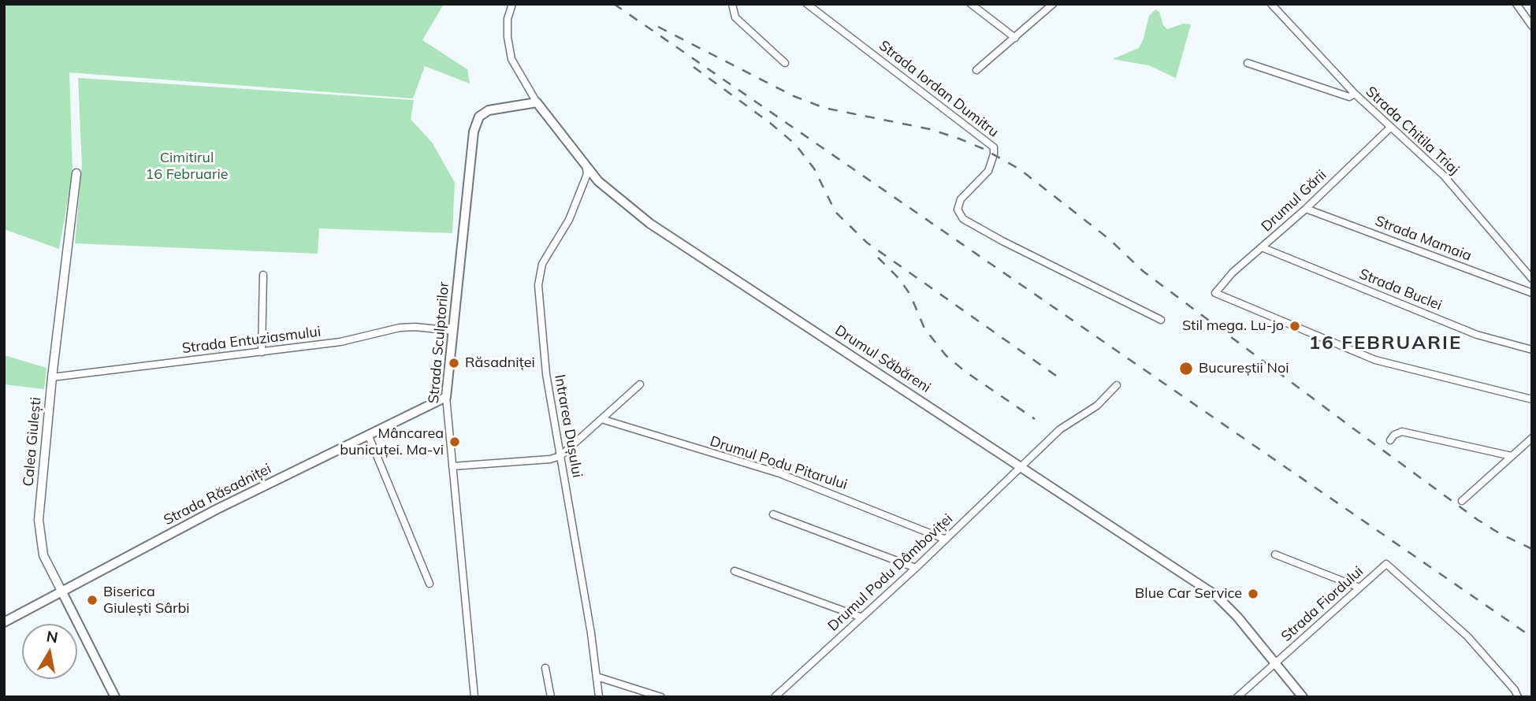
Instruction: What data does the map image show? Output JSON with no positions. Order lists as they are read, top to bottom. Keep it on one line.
{"streets":{"main road":["Strada Sculptorilor","Drumul Săbăreni","Calea Giulești","Strada Răsadniței"],"street":["Strada Iordan Dumitru","Strada Chitila Triaj","Drumul Gării","Strada Mamaia","Strada Buclei","Strada Entuziasmului","Intrarea Dușului","Drumul Podu Pitarului","Drumul Podu Dâmboviței","Strada Fiordului"]},"crossings":[["Strada Chitila Triaj","Drumul Gării"],["Drumul Gării","Strada Mamaia"],["Drumul Gării","Strada Buclei"],["Strada Entuziasmului","Strada Sculptorilor"],["Strada Entuziasmului","Calea Giulești"],["Strada Sculptorilor","Drumul Săbăreni"],["Strada Sculptorilor","Strada Răsadniței"],["Drumul Săbăreni","Intrarea Dușului"],["Drumul Săbăreni","Drumul Podu Dâmboviței"],["Drumul Săbăreni","Strada Fiordului"],["Calea Giulești","Strada Răsadniței"],["Drumul Podu Pitarului","Drumul Podu Dâmboviței"]],"districts":["16 FEBRUARIE"],"parks":["Cimitirul 16 Februarie"],"places":["Stil mega. Lu-jo","Răsadniței","Bucureștii Noi","Mâncarea bunicuței. Ma-vi","Blue Car Service","Biserica Giulești Sârbi"],"north":"top"}
